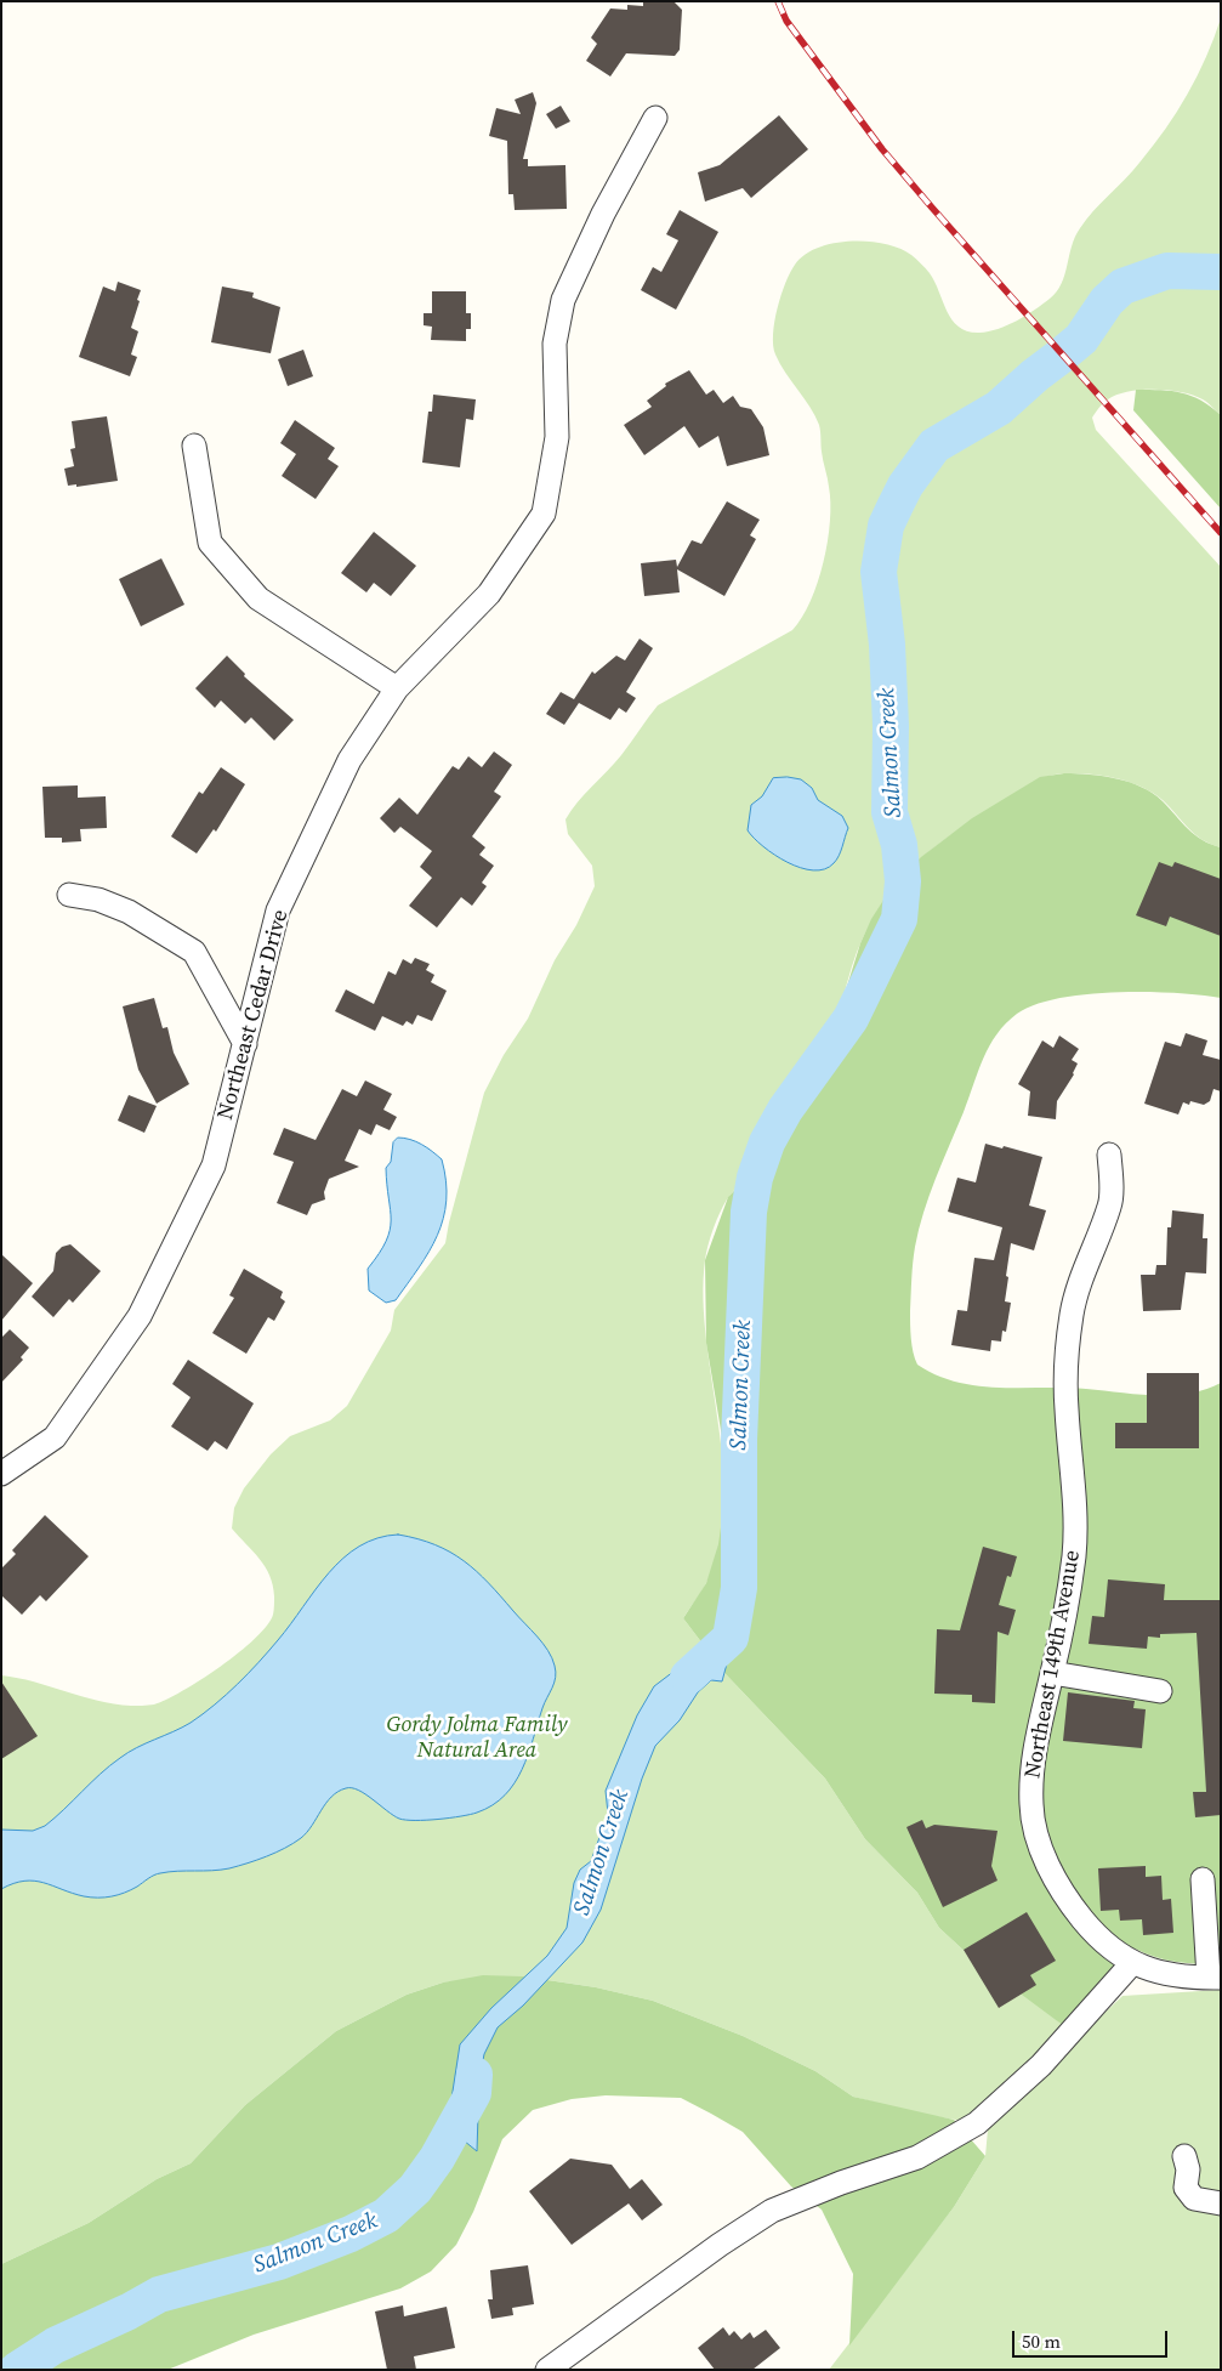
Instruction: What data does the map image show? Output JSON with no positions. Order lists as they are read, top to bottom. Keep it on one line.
{"streets":{"street":["Northeast Cedar Drive","Northeast 149th Avenue"]},"water":["Salmon Creek"],"parks":["Gordy Jolma Family Natural Area"],"scale_bar":"50 m"}
